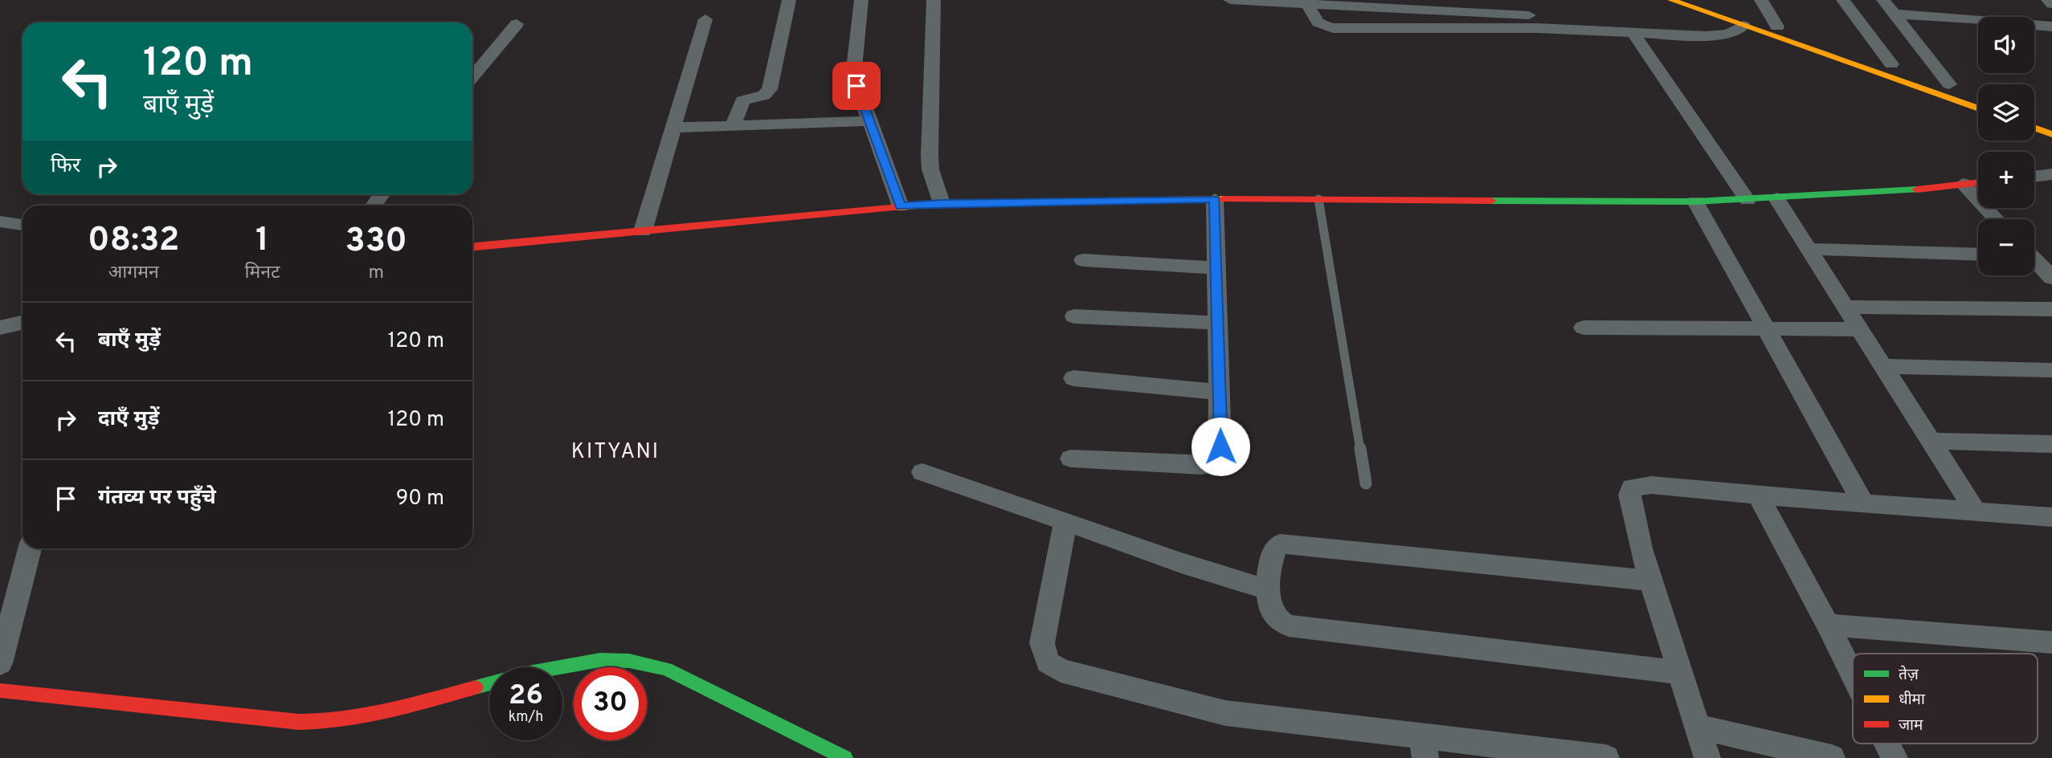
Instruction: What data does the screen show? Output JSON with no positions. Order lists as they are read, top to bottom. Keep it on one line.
{"districts":["KITYANI"],"legend":["तेज़","धीमा","जाम"],"page":{"map_buttons":["+","−"],"turn":["120 m","बाएँ मुड़ें"],"then":"फिर","eta":["08:32","आगमन","1","मिनट","330","m"],"list":[{"name":"बाएँ मुड़ें","value":"120 m"},{"name":"दाएँ मुड़ें","value":"120 m"},{"name":"गंतव्य पर पहुँचे","value":"90 m"}],"speed":"26 km/h","limit":"30"}}
